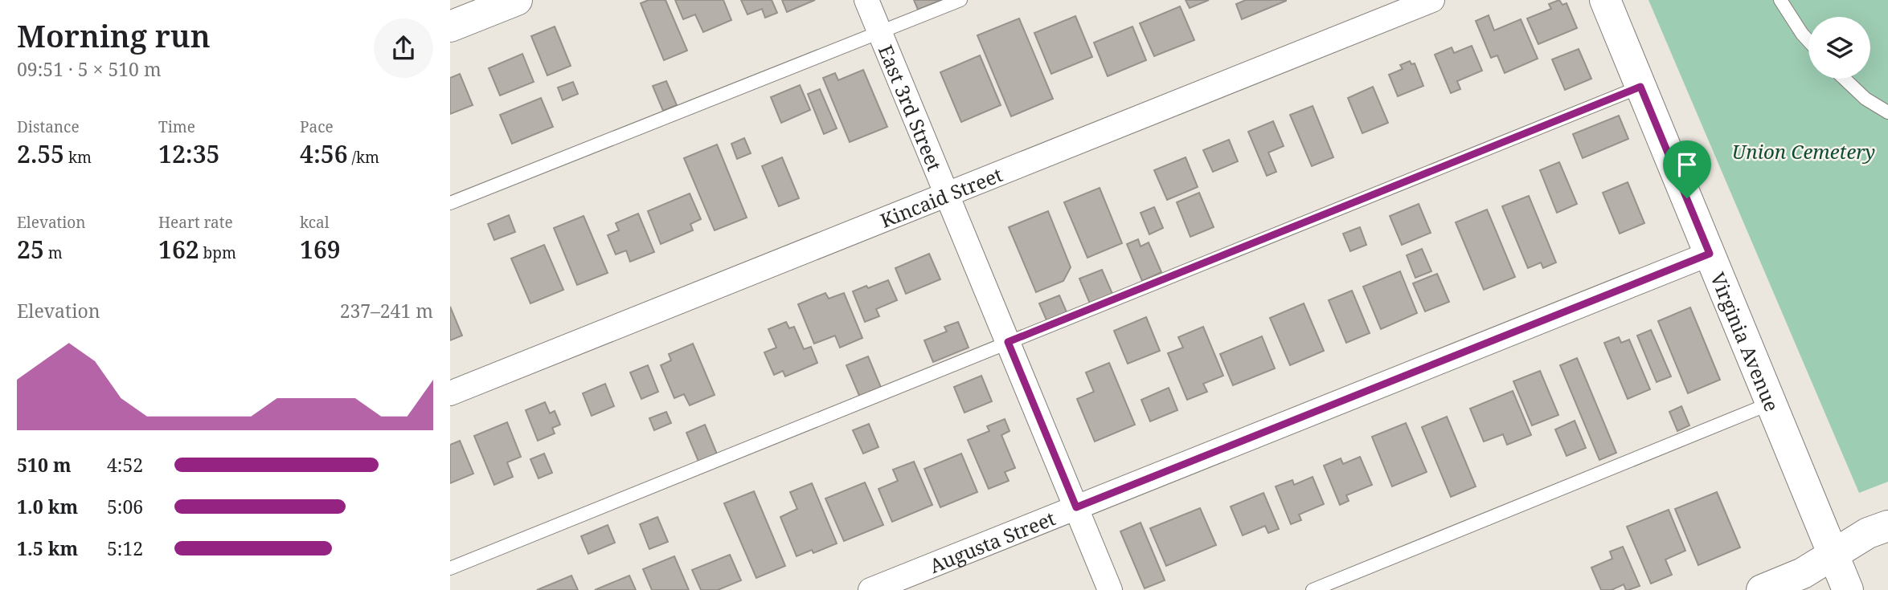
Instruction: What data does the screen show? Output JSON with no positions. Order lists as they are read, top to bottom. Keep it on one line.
{"streets":{"street":["East 3rd Street","Kincaid Street","Virginia Avenue","Augusta Street"]},"crossings":[["East 3rd Street","Kincaid Street"],["East 3rd Street","Augusta Street"],["Virginia Avenue","Augusta Street"]],"parks":["Union Cemetery"],"page":{"heading":["Morning run","09:51 · 5 × 510 m"],"stats":[["Distance","2.55 km"],["Time","12:35"],["Pace","4:56 /km"],["Elevation","25 m"],["Heart rate","162 bpm"],["kcal","169"]],"chart":["Elevation","237–241 m"],"list":[{"name":"510 m","note":"4:52"},{"name":"1.0 km","note":"5:06"},{"name":"1.5 km","note":"5:12"}]}}
